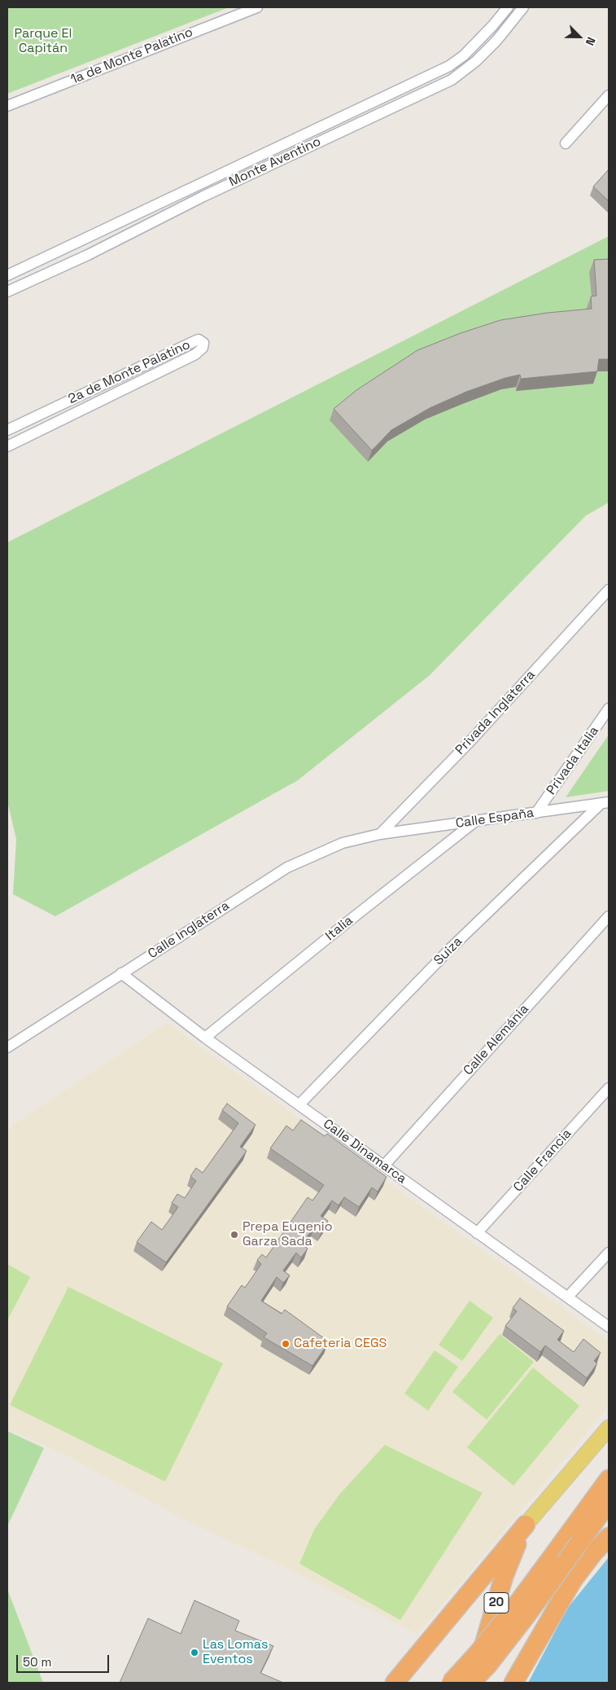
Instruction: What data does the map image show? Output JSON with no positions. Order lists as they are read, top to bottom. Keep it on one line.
{"streets":{"highway":["20"],"street":["1a de Monte Palatino","Monte Aventino","2a de Monte Palatino","Privada Inglaterra","Privada Italia","Calle España","Italia","Calle Inglaterra","Suiza","Calle Alemánia","Calle Dinamarca","Calle Francia"]},"crossings":[["Privada Inglaterra","Calle España"],["Privada Inglaterra","Calle Inglaterra"],["Privada Italia","Calle España"],["Calle España","Italia"],["Calle España","Calle Inglaterra"],["Calle España","Suiza"],["Italia","Calle Dinamarca"],["Calle Inglaterra","Calle Dinamarca"],["Suiza","Calle Dinamarca"],["Calle Alemánia","Calle Dinamarca"],["Calle Dinamarca","Calle Francia"]],"parks":["Parque El Capitán"],"places":["Prepa Eugenio Garza Sada","Cafeteria CEGS","Las Lomas Eventos"],"scale_bar":"50 m","north":"bottom right"}
